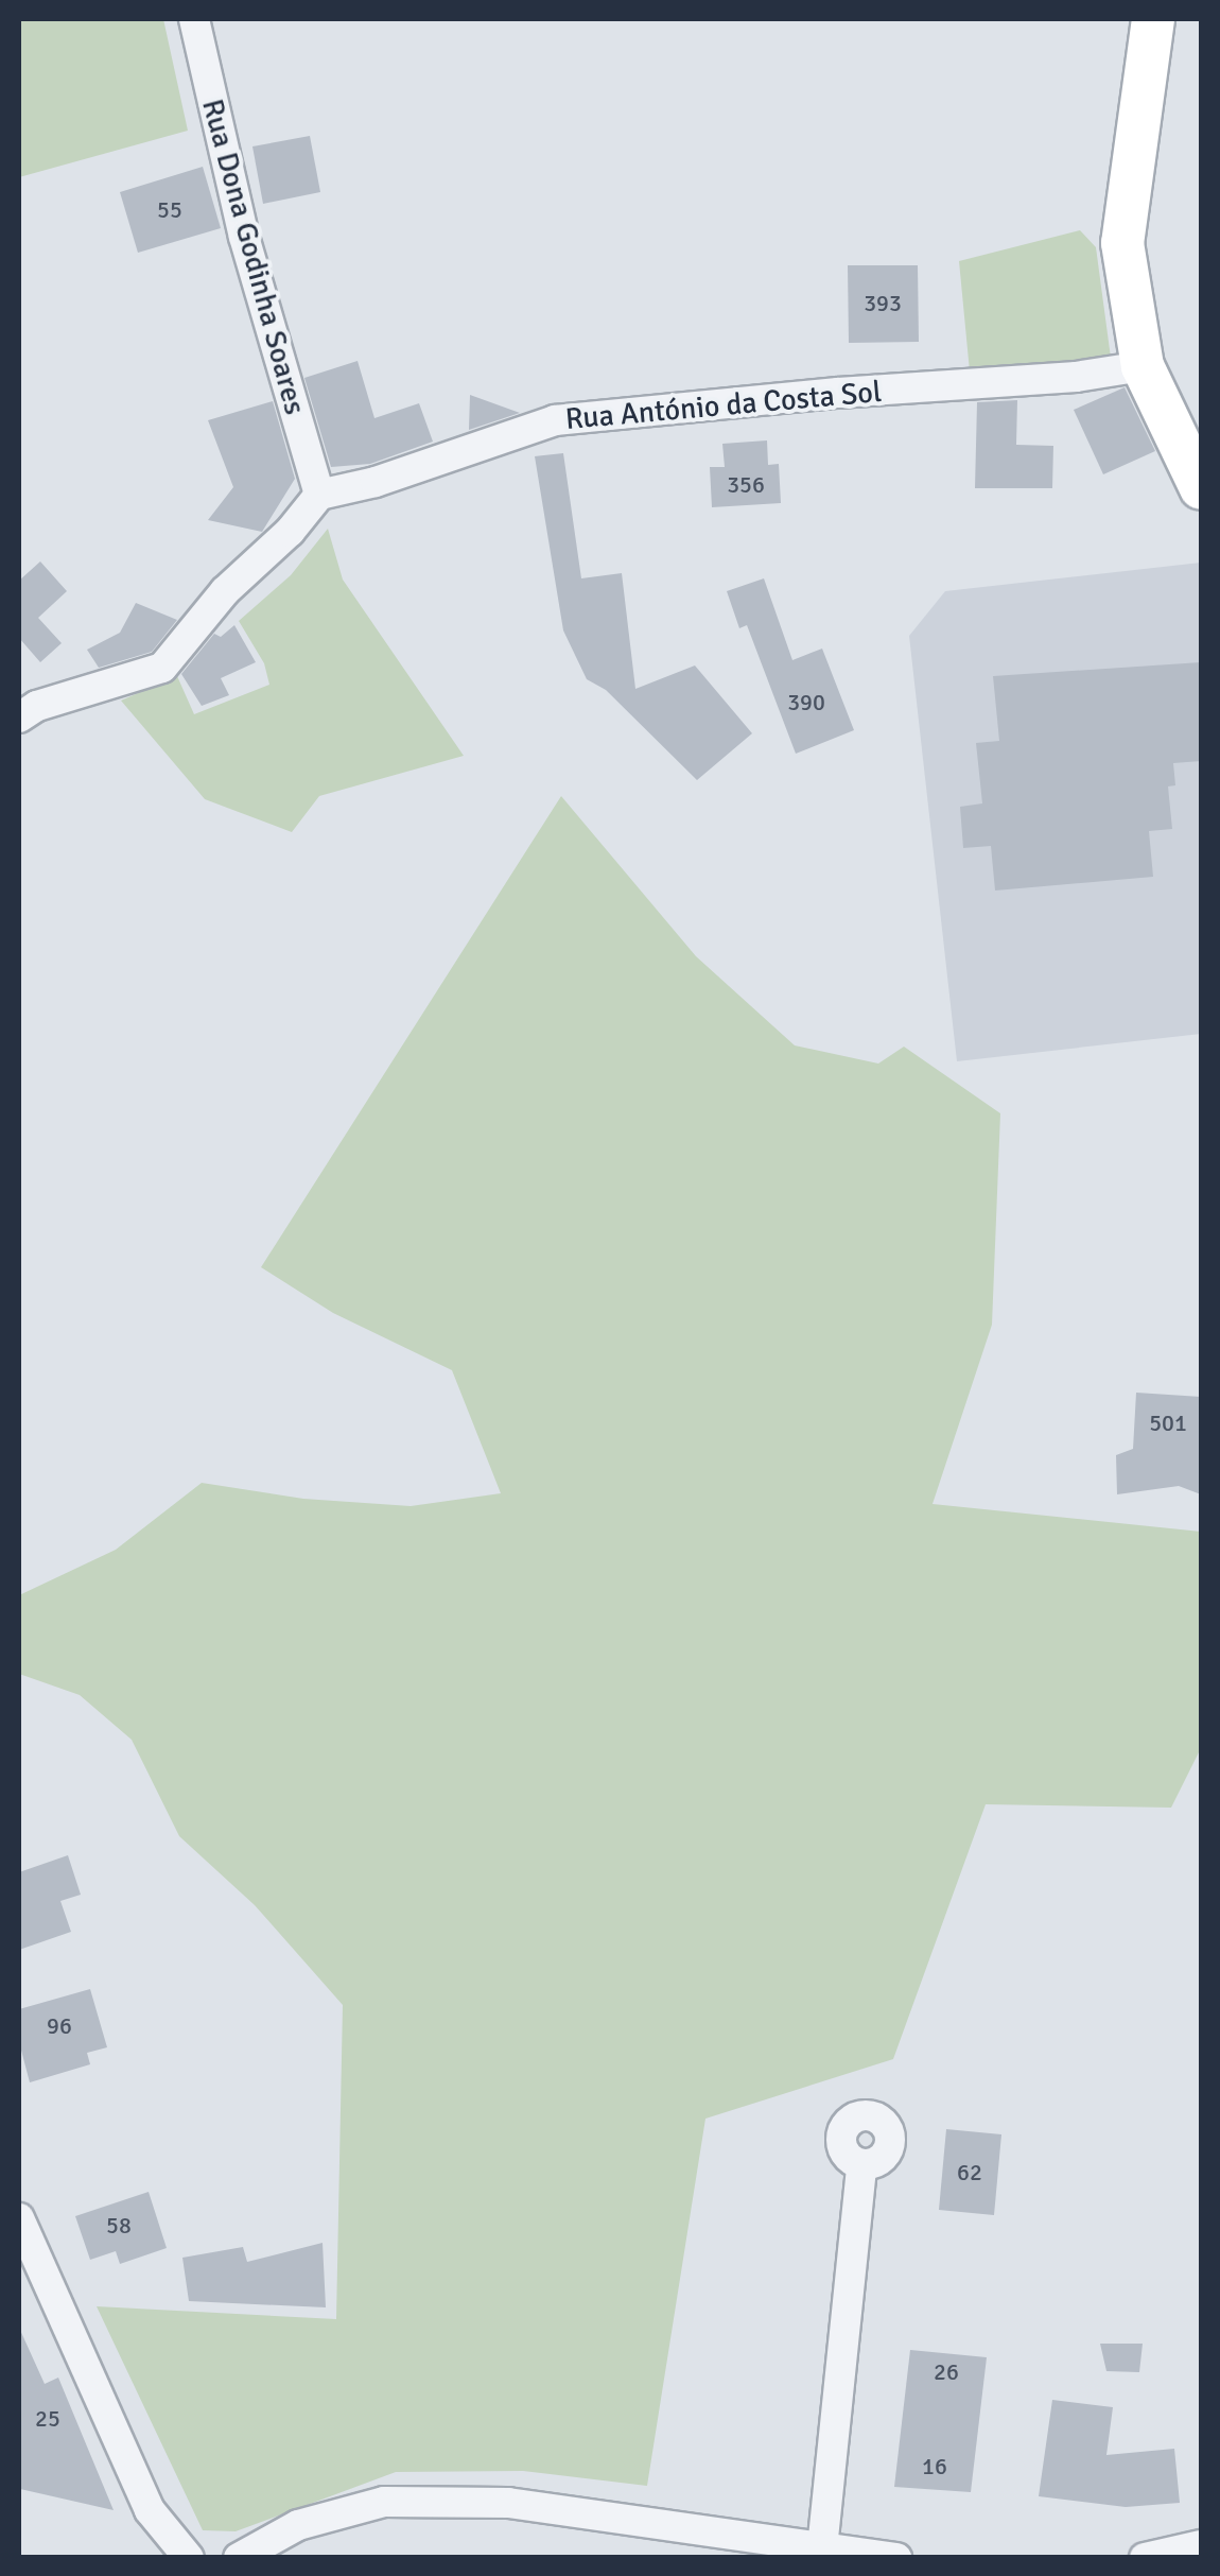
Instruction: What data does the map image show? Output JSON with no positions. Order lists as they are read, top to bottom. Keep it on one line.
{"streets":{"street":["Rua Dona Godinha Soares","Rua António da Costa Sol"]},"crossings":[["Rua Dona Godinha Soares","Rua António da Costa Sol"]],"house_numbers":["55","393","356","390","501","96","62","58","26","25","16"]}
